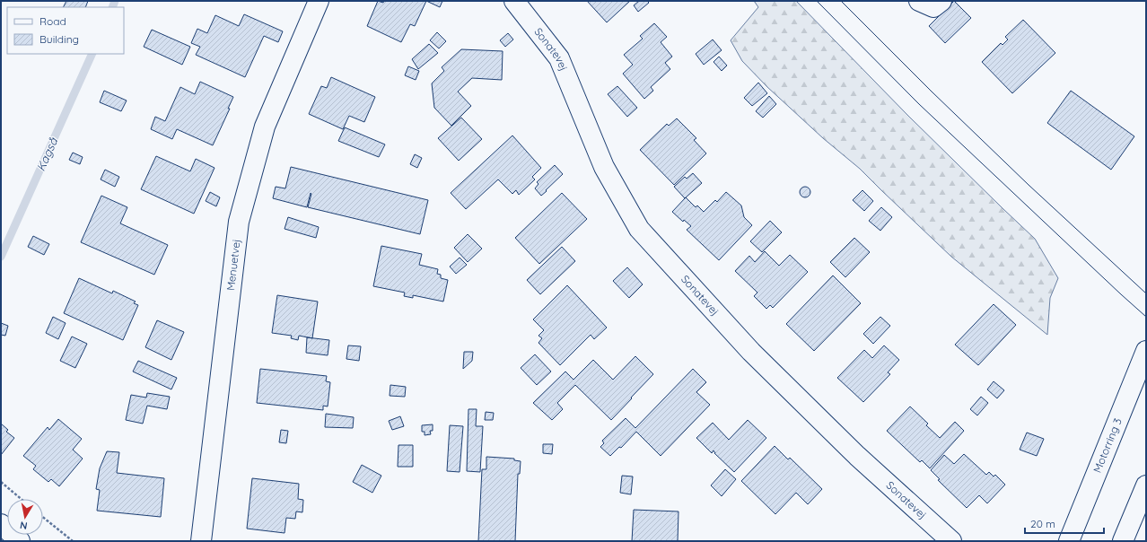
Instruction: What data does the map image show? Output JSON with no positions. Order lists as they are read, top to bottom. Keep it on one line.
{"streets":{"main road":["Sonatevej","Menuetvej","Motorring 3"]},"water":["Kagså"],"legend":["Road","Building"],"scale_bar":"20 m","north":"bottom"}
